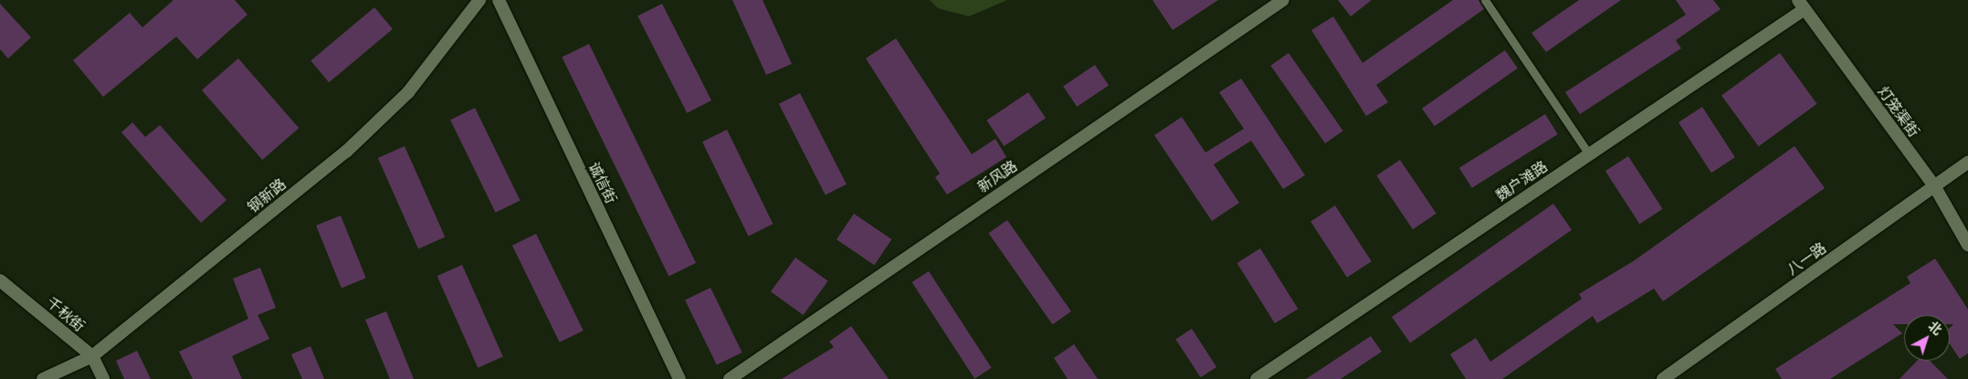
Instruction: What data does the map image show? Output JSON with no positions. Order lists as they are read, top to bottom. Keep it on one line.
{"streets":{"street":["灯笼渠街","新风路","魏户滩路","诚信街","钢新路","八一路","千秋街"]},"crossings":[["灯笼渠街","魏户滩路"],["灯笼渠街","八一路"],["钢新路","千秋街"]],"north":"top right"}
